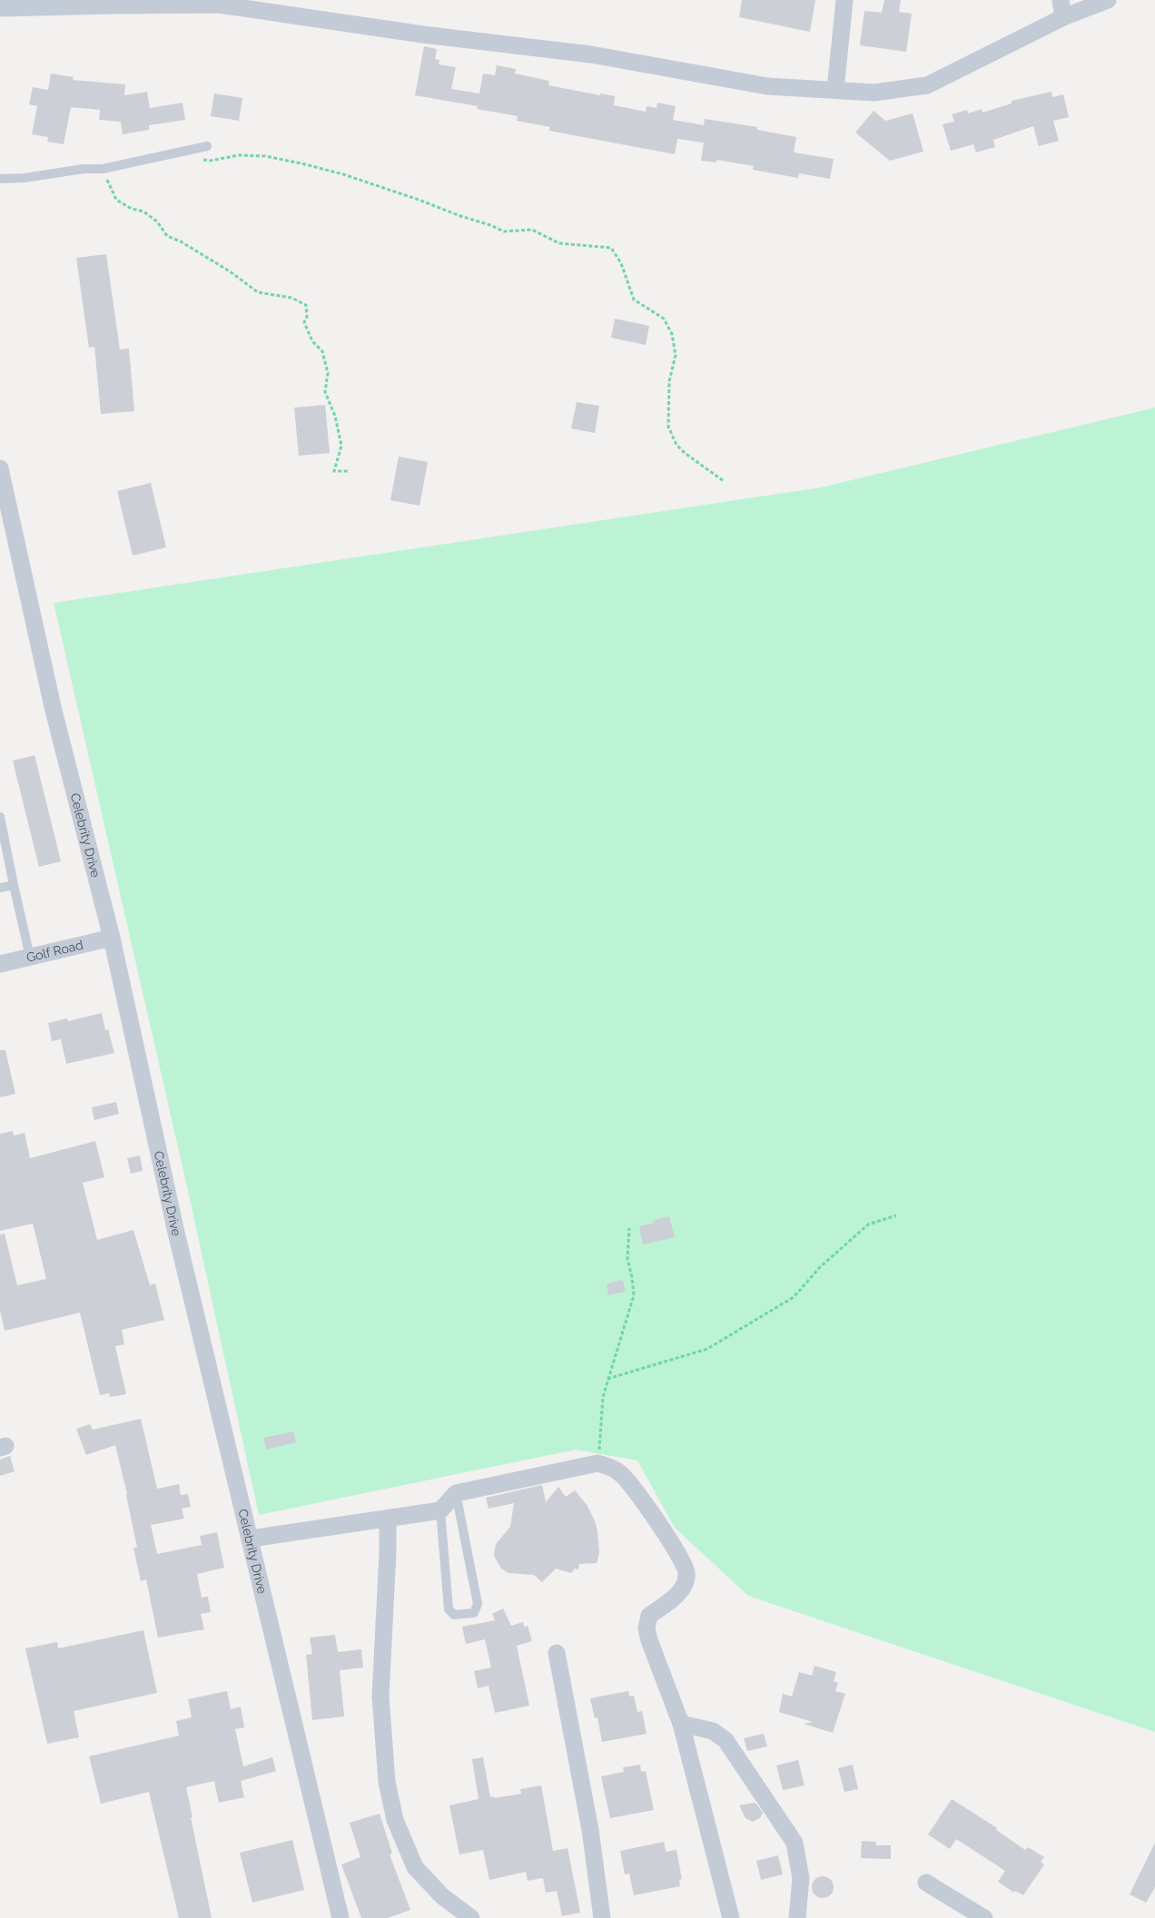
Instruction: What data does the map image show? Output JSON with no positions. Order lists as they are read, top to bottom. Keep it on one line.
{"streets":{"street":["Celebrity Drive","Golf Road"]},"crossings":[["Celebrity Drive","Golf Road"]]}
